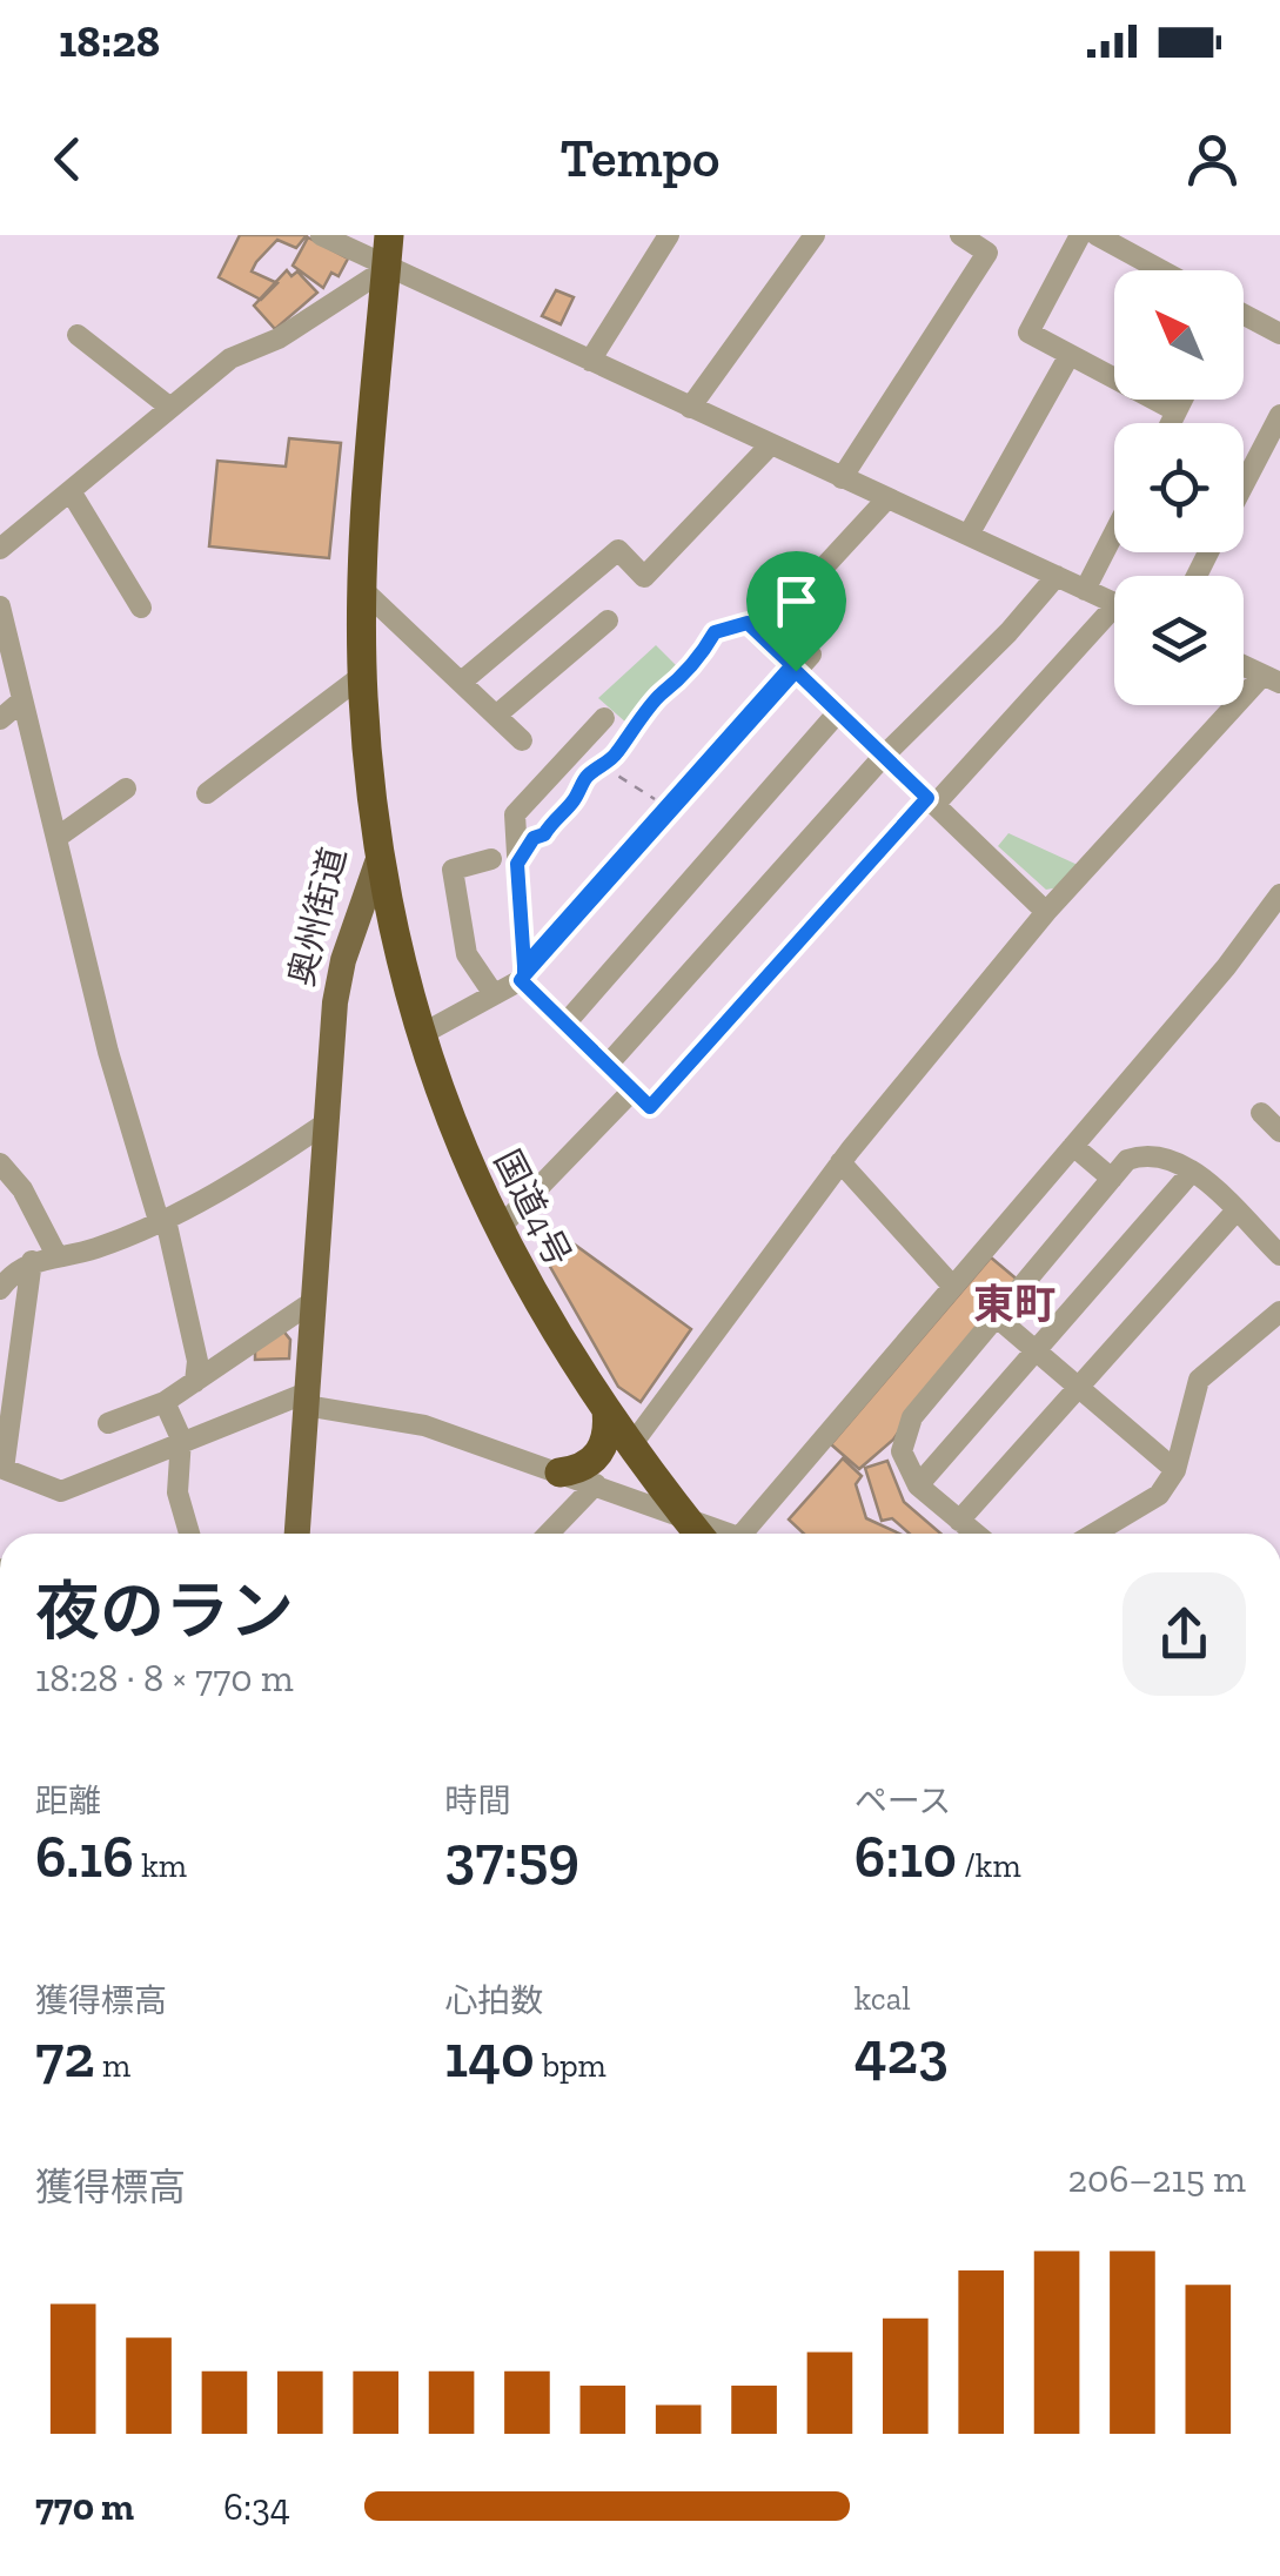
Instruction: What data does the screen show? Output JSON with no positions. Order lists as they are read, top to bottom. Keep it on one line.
{"streets":{"highway":["奥州街道","国道4号"]},"crossings":[["奥州街道","国道4号"]],"districts":["東町"],"north":"top left","page":{"status":"18:28","header":"Tempo","heading":["夜のラン","18:28 · 8 × 770 m"],"stats":[["距離","6.16 km"],["時間","37:59"],["ペース","6:10 /km"],["獲得標高","72 m"],["心拍数","140 bpm"],["kcal","423"]],"chart":["獲得標高","206–215 m"],"list":[{"name":"770 m","note":"6:34"}]}}
